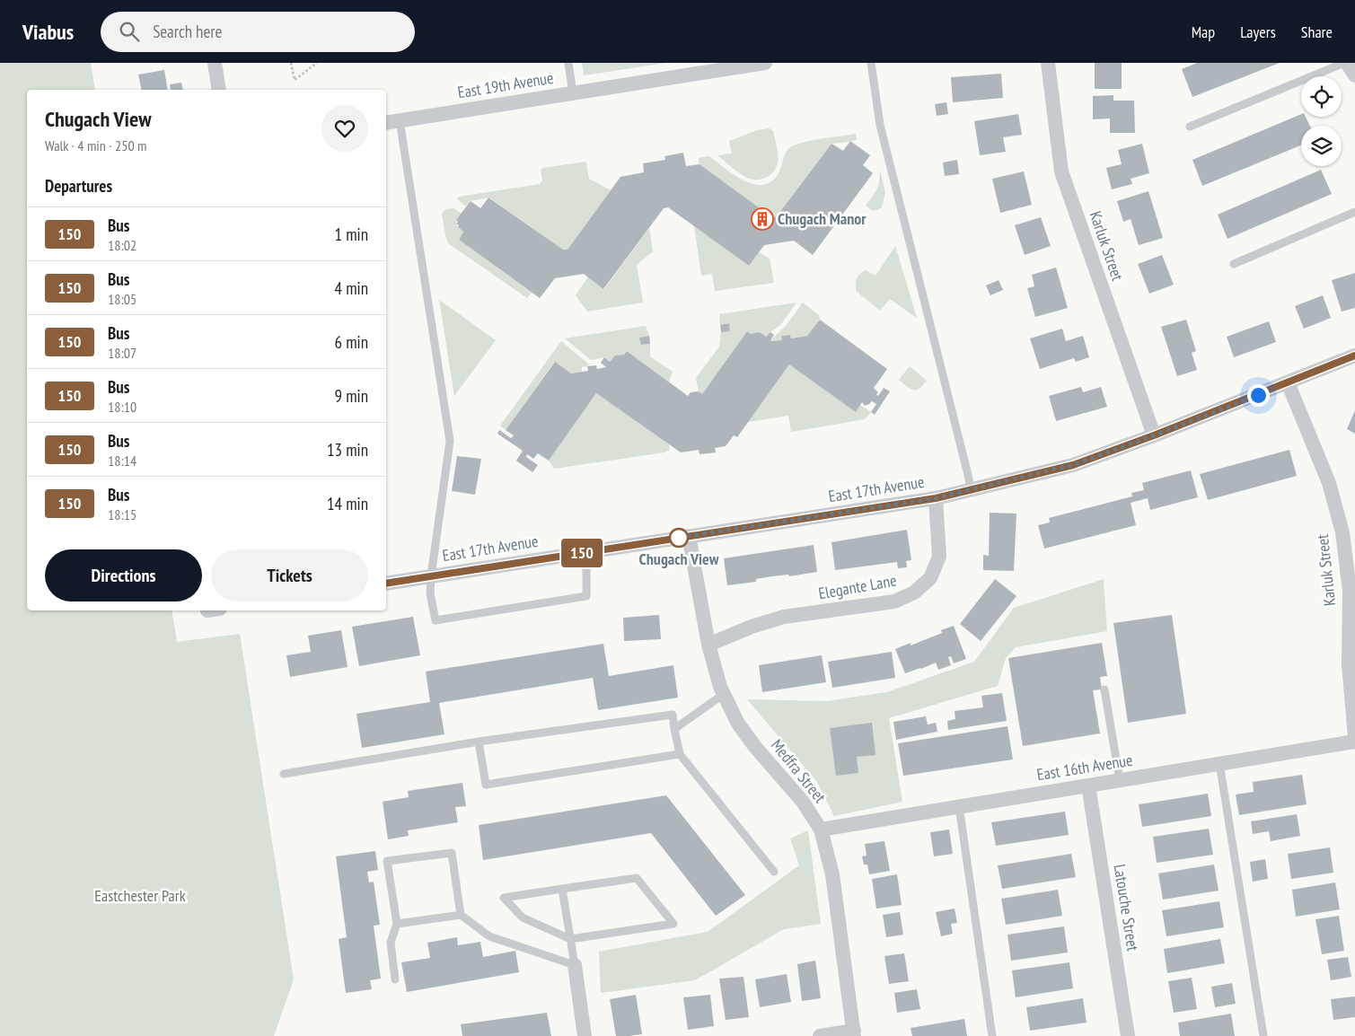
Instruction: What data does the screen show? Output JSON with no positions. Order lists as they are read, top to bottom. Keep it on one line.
{"streets":{"street":["East 19th Avenue","Karluk Street","East 17th Avenue","Elegante Lane","East 16th Avenue","Medfra Street","Latouche Street"]},"crossings":[["Karluk Street","East 17th Avenue"],["East 17th Avenue","Elegante Lane"],["East 17th Avenue","Medfra Street"],["Elegante Lane","Medfra Street"],["East 16th Avenue","Medfra Street"],["East 16th Avenue","Latouche Street"]],"parks":["Eastchester Park"],"places":{"building":["Chugach Manor"],"other":["Chugach View"]},"lines":["bus line 150"],"page":{"header":"Viabus","search":"Search here","nav":["Map","Layers","Share"],"on_map":"150","heading":[["Chugach View","Walk · 4 min · 250 m"],"Departures"],"list":[{"mark":"150","name":"Bus","note":"18:02","value":"1 min"},{"mark":"150","name":"Bus","note":"18:05","value":"4 min"},{"mark":"150","name":"Bus","note":"18:07","value":"6 min"},{"mark":"150","name":"Bus","note":"18:10","value":"9 min"},{"mark":"150","name":"Bus","note":"18:14","value":"13 min"},{"mark":"150","name":"Bus","note":"18:15","value":"14 min"}],"buttons":["Directions","Tickets"]}}
